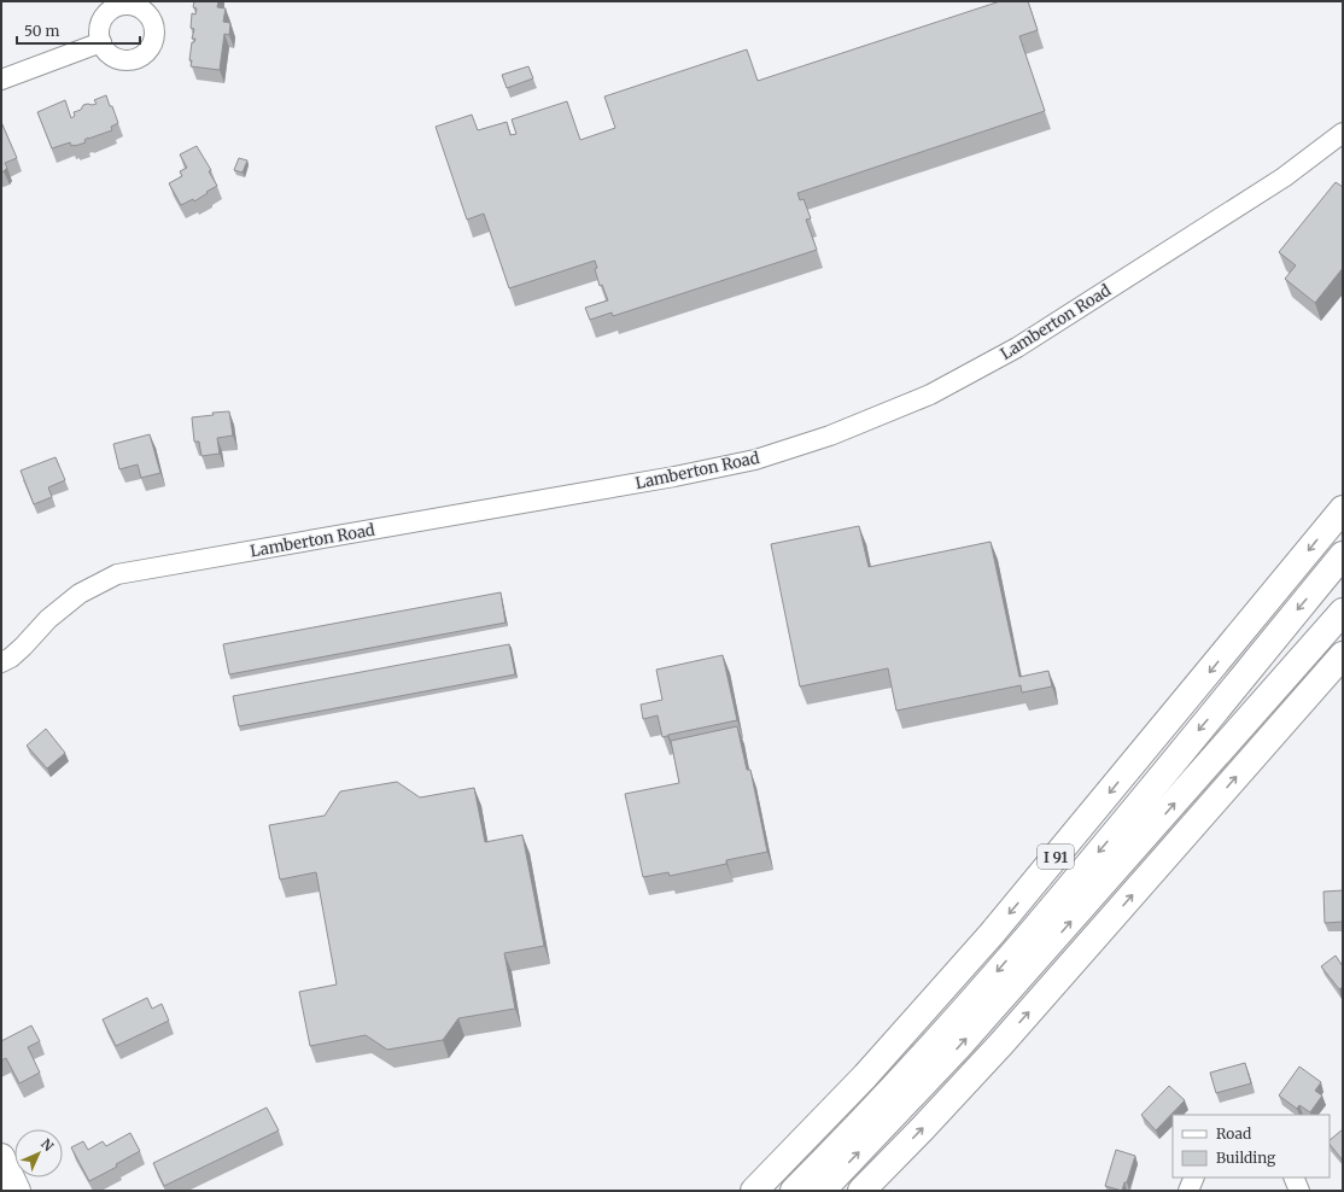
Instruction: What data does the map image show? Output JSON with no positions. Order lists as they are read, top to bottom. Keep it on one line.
{"streets":{"main road":["I 91"],"street":["Lamberton Road"]},"legend":["Road","Building"],"scale_bar":"50 m","north":"top right"}
